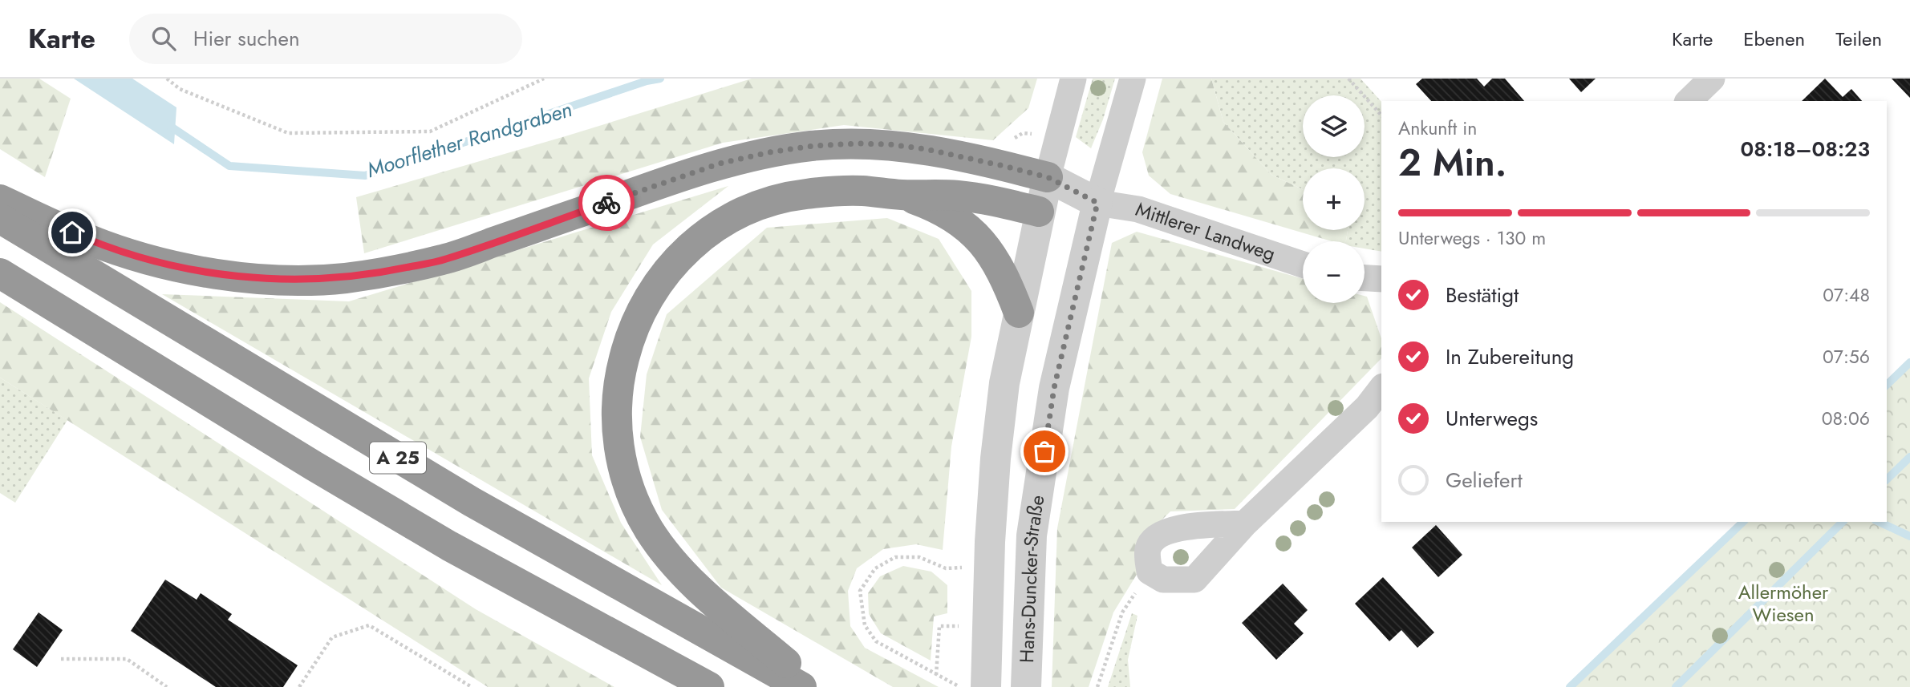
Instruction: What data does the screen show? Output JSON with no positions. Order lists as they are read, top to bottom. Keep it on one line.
{"streets":{"highway":["A 25"],"street":["Mittlerer Landweg","Hans-Duncker-Straße"]},"crossings":[["Mittlerer Landweg","Hans-Duncker-Straße"]],"water":["Moorflether Randgraben"],"parks":["Allermöher Wiesen"],"page":{"header":"Karte","search":"Hier suchen","nav":["Karte","Ebenen","Teilen"],"map_buttons":["+","−"],"heading":["2 Min.","Ankunft in","08:18–08:23"],"bar":"Unterwegs · 130 m","list":[["Bestätigt","07:48"],["In Zubereitung","07:56"],["Unterwegs","08:06"],"Geliefert"]}}
